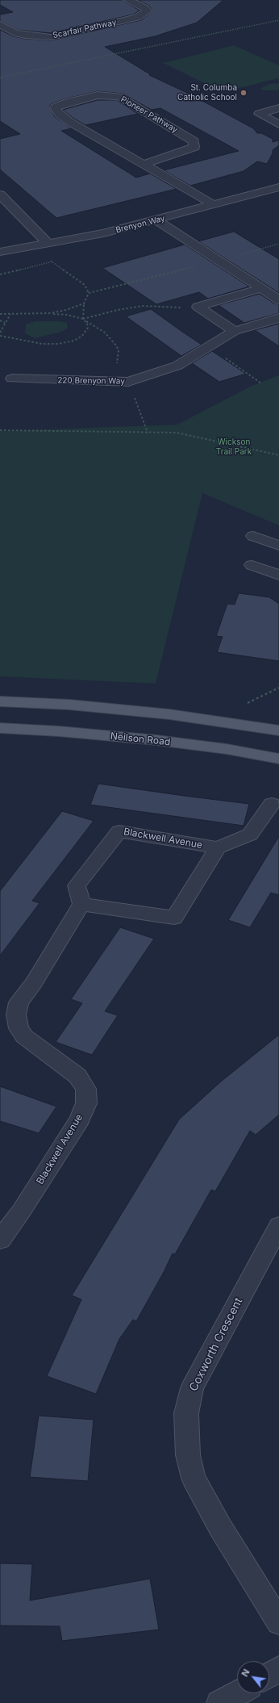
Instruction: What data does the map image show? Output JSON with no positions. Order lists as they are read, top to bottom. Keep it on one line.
{"streets":{"main road":["Neilson Road"],"street":["Scarfair Pathway","Pioneer Pathway","Brenyon Way","220 Brenyon Way","Blackwell Avenue","Coxworth Crescent"]},"crossings":[["Pioneer Pathway","Brenyon Way"]],"parks":["Wickson Trail Park"],"places":["St. Columba Catholic School"],"north":"top left"}
